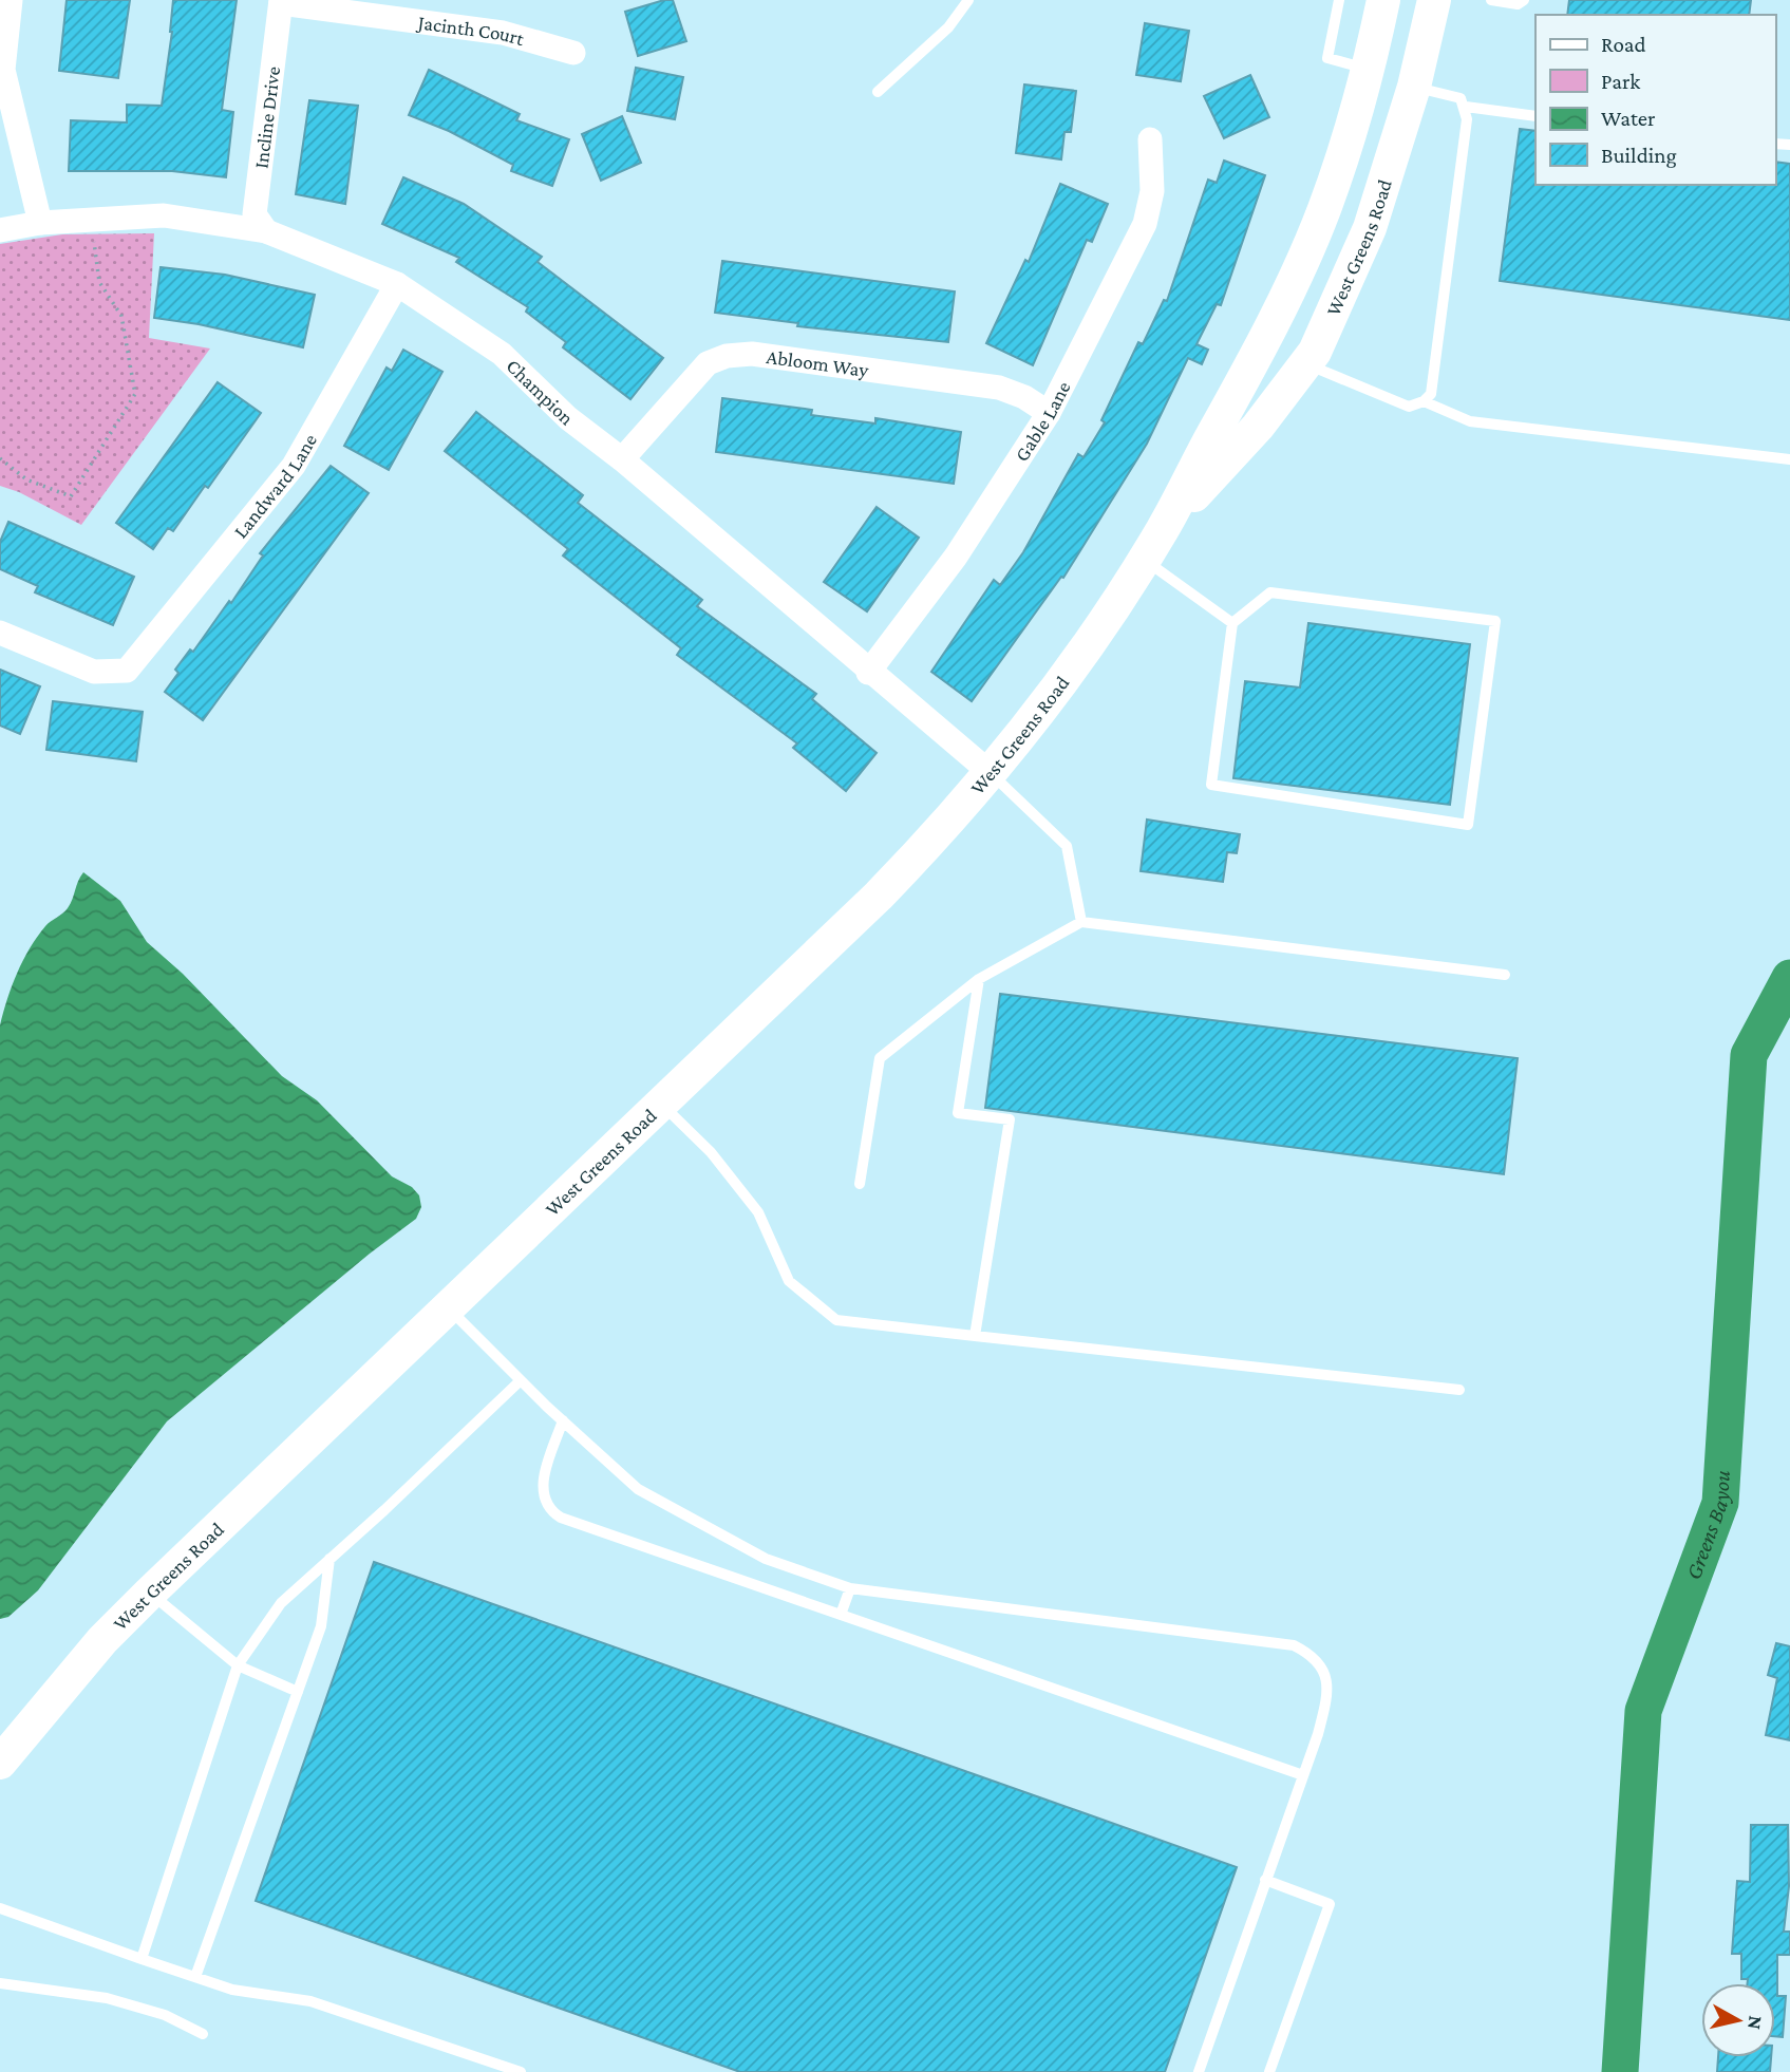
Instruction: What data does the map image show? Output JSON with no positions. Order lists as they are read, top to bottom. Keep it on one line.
{"streets":{"main road":["West Greens Road"],"street":["Jacinth Court","Incline Drive","Abloom Way","Champion","Gable Lane","Landward Lane"]},"crossings":[["Jacinth Court","Incline Drive"],["Incline Drive","Champion"],["West Greens Road","Champion"],["Abloom Way","Champion"],["Abloom Way","Gable Lane"],["Champion","Gable Lane"],["Champion","Landward Lane"]],"water":["Greens Bayou"],"legend":["Road","Park","Water","Building"],"north":"right"}
